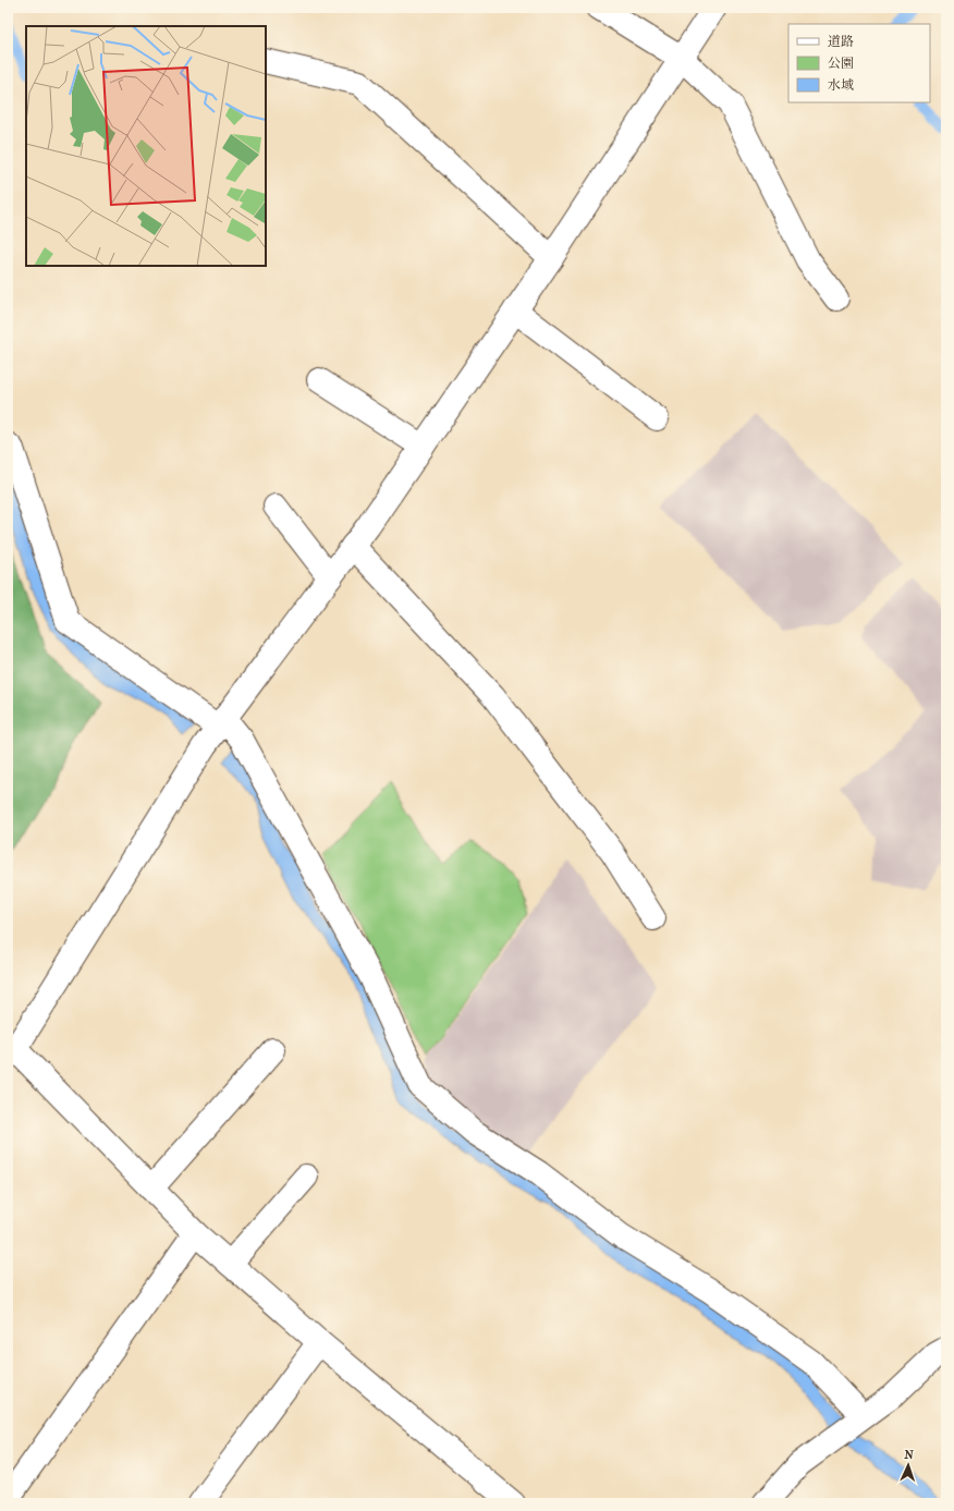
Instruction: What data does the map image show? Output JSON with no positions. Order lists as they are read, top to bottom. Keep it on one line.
{"legend":["道路","公園","水域"],"north":"top"}
